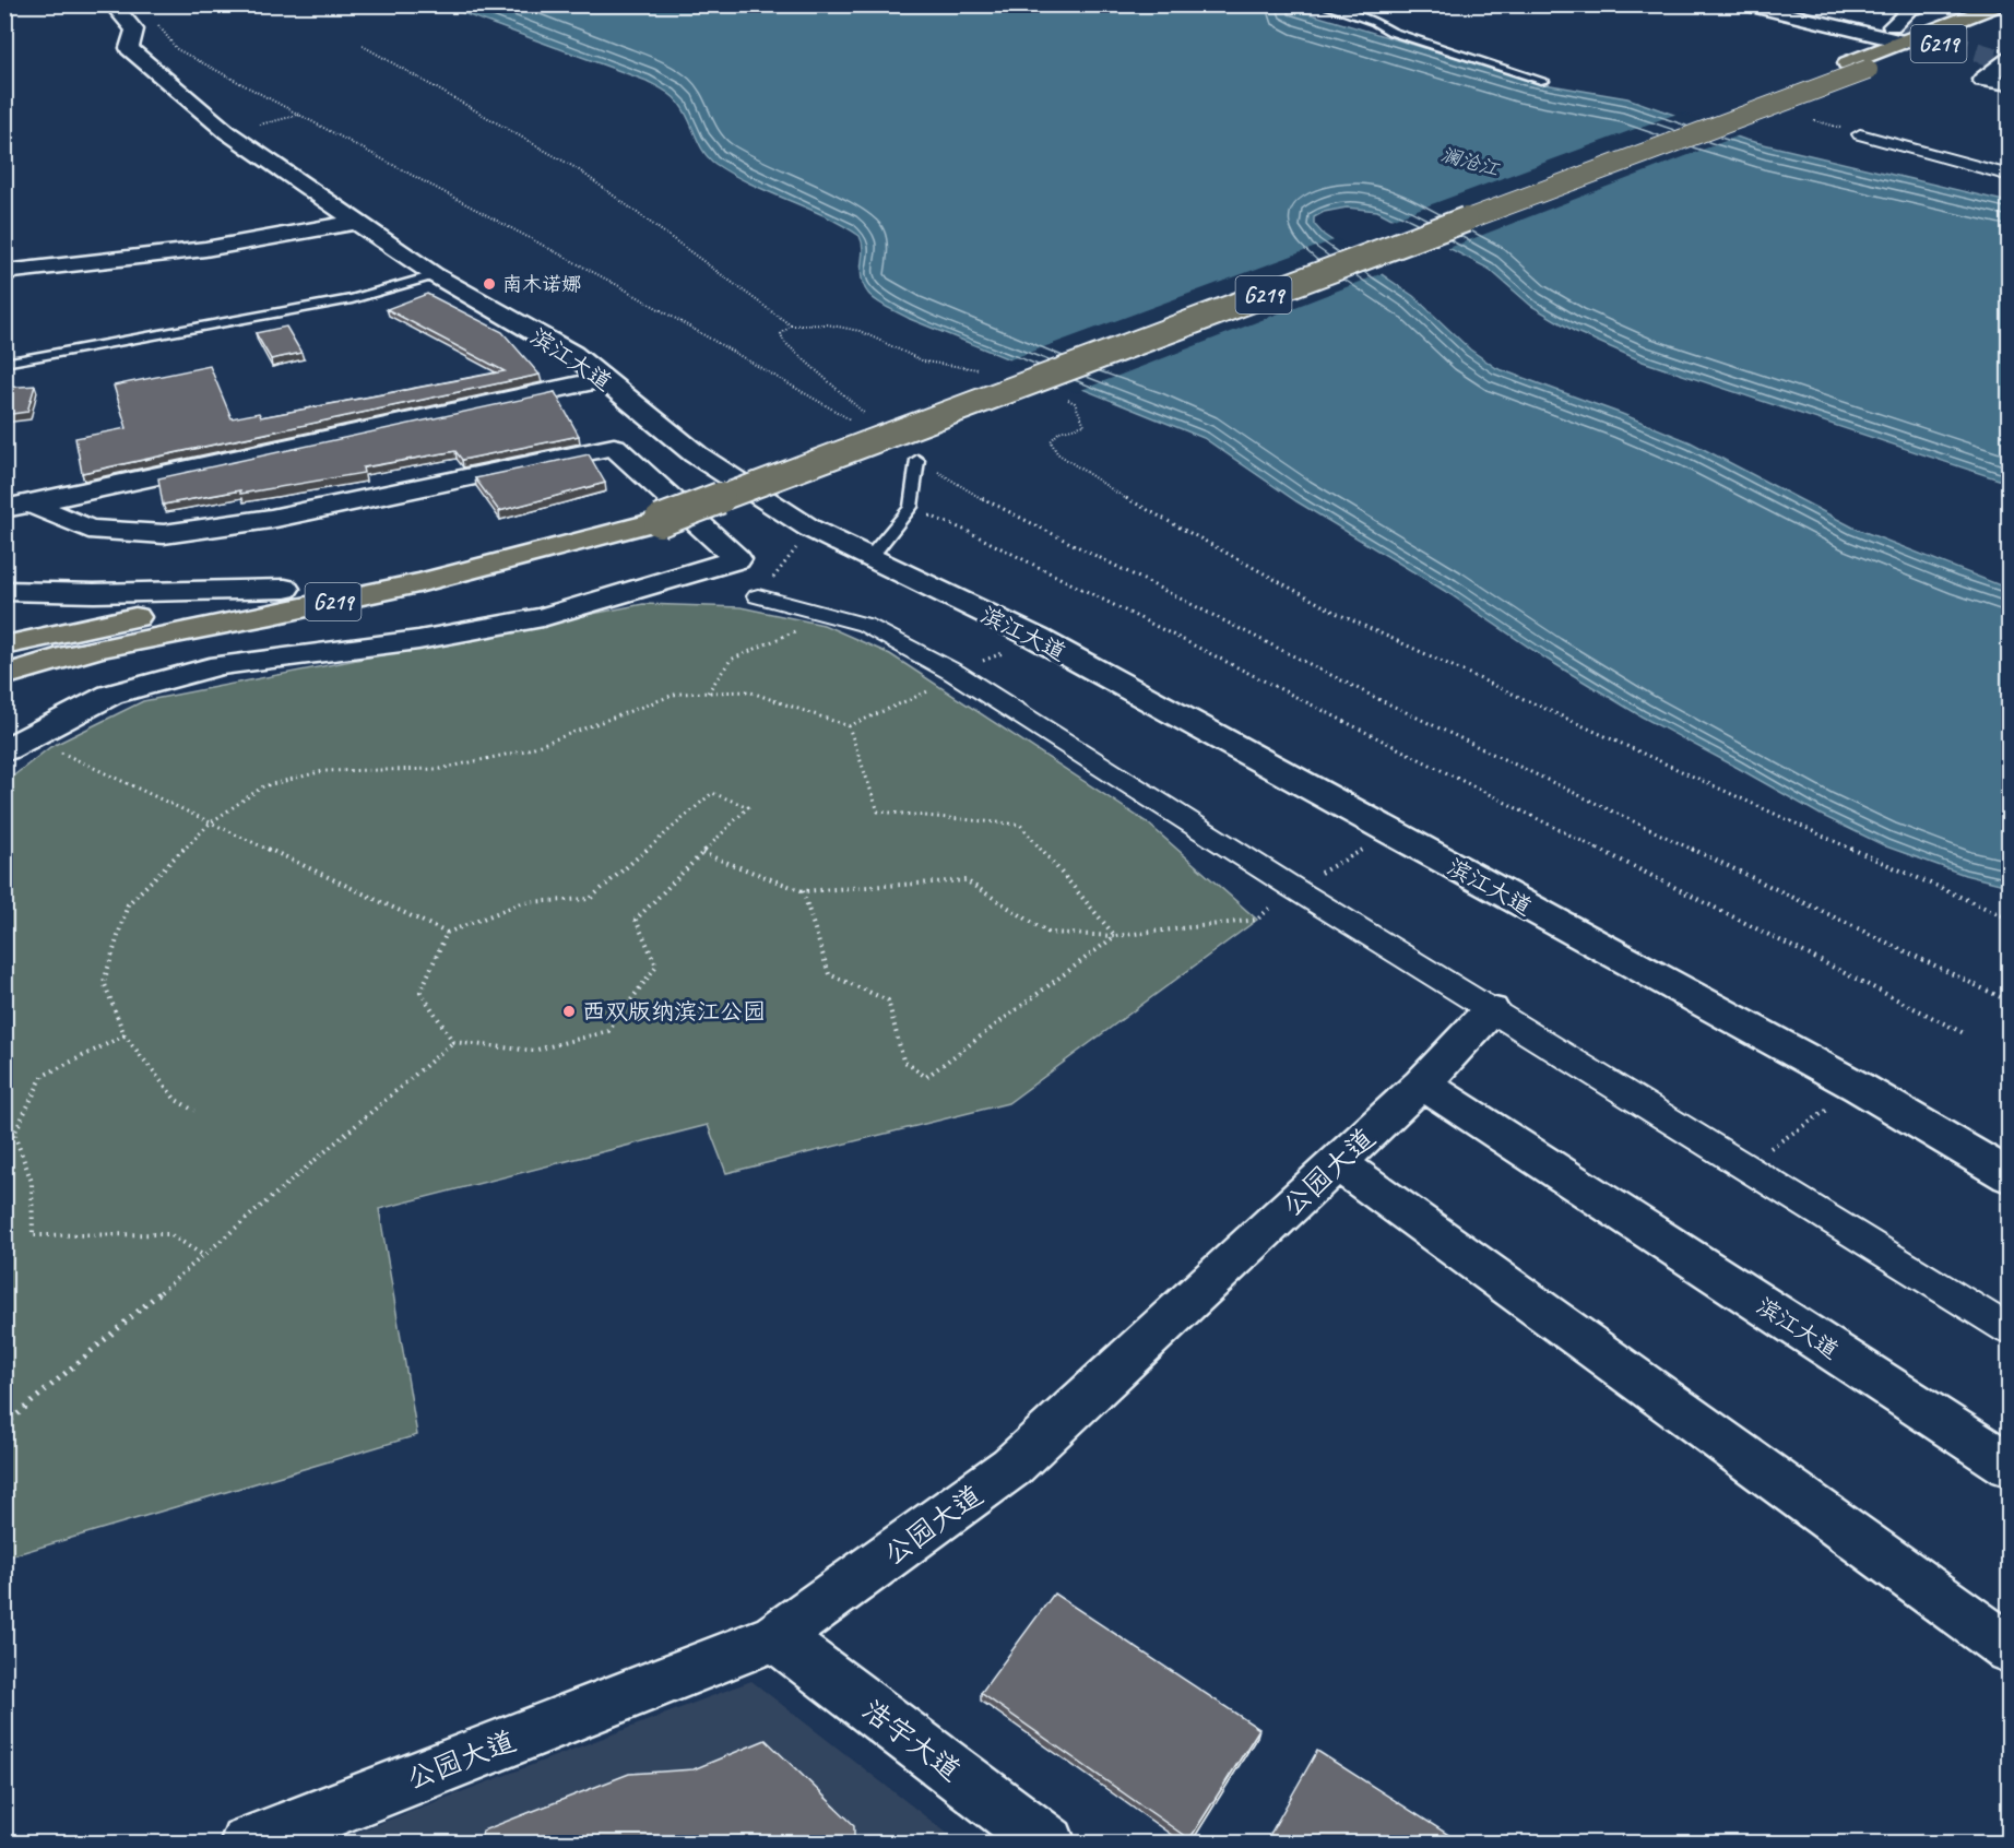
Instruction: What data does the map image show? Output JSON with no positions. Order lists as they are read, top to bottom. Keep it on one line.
{"streets":{"highway":["G219"],"street":["滨江大道","公园大道","浩宇大道"]},"crossings":[["滨江大道","公园大道"],["公园大道","浩宇大道"]],"water":["澜沧江"],"places":["南木诺娜","西双版纳滨江公园"]}
